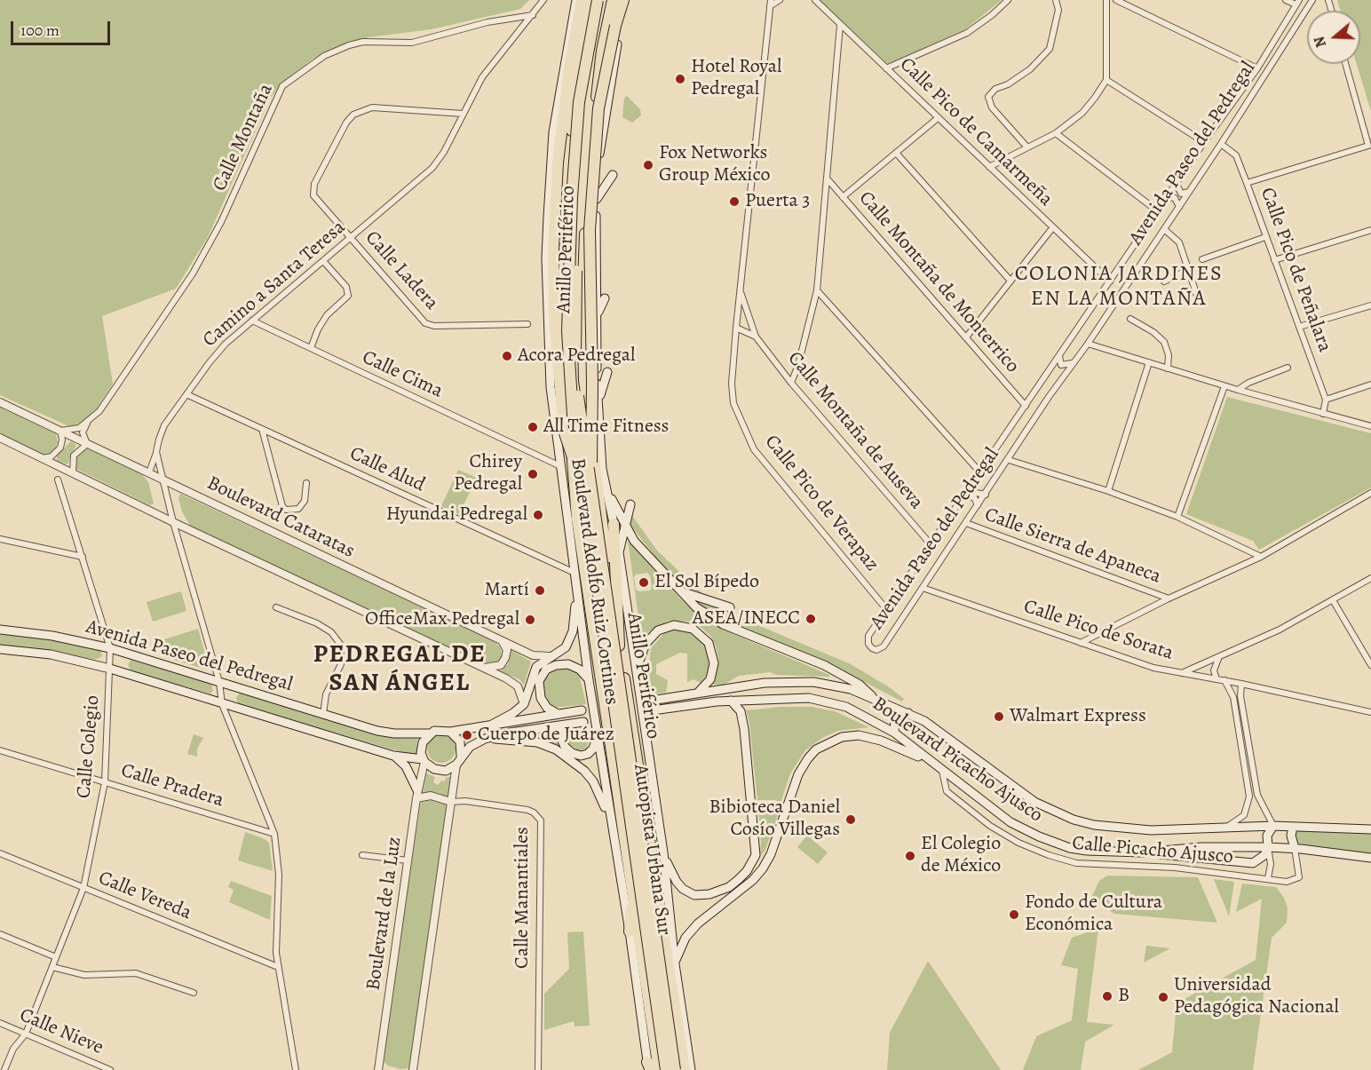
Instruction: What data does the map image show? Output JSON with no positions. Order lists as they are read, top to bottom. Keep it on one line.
{"streets":{"highway":["Anillo Periférico","Autopista Urbana Sur"],"main road":["Avenida Paseo del Pedregal","Boulevard Adolfo Ruiz Cortines","Boulevard Picacho Ajusco"],"street":["Calle Pico de Camarmeña","Calle Montaña","Calle Pico de Peñalara","Calle Ladera","Calle Montaña de Monterrico","Camino a Santa Teresa","Calle Cima","Calle Montaña de Auseva","Calle Alud","Calle Pico de Verapaz","Boulevard Cataratas","Calle Sierra de Apaneca","Calle Pico de Sorata","Calle Colegio","Calle Pradera","Calle Picacho Ajusco","Calle Vereda","Calle Manantiales","Boulevard de la Luz","Calle Nieve"]},"crossings":[["Calle Pico de Camarmeña","Avenida Paseo del Pedregal"],["Calle Montaña","Camino a Santa Teresa"],["Avenida Paseo del Pedregal","Calle Pico de Peñalara"],["Avenida Paseo del Pedregal","Calle Montaña de Monterrico"],["Avenida Paseo del Pedregal","Camino a Santa Teresa"],["Avenida Paseo del Pedregal","Calle Montaña de Auseva"],["Avenida Paseo del Pedregal","Calle Pico de Verapaz"],["Avenida Paseo del Pedregal","Calle Sierra de Apaneca"],["Avenida Paseo del Pedregal","Calle Pico de Sorata"],["Avenida Paseo del Pedregal","Calle Colegio"],["Avenida Paseo del Pedregal","Boulevard de la Luz"],["Calle Ladera","Camino a Santa Teresa"],["Camino a Santa Teresa","Calle Cima"],["Camino a Santa Teresa","Calle Alud"],["Camino a Santa Teresa","Boulevard Cataratas"],["Camino a Santa Teresa","Calle Pradera"],["Camino a Santa Teresa","Calle Vereda"],["Calle Cima","Boulevard Adolfo Ruiz Cortines"],["Calle Montaña de Auseva","Calle Pico de Verapaz"],["Calle Alud","Boulevard Adolfo Ruiz Cortines"],["Calle Colegio","Calle Pradera"],["Calle Colegio","Calle Vereda"],["Calle Colegio","Calle Nieve"],["Boulevard Picacho Ajusco","Calle Picacho Ajusco"]],"districts":["COLONIA JARDINES EN LA MONTAÑA","PEDREGAL DE SAN ÁNGEL"],"places":["Hotel Royal Pedregal","Fox Networks Group México","Puerta 3","Acora Pedregal","All Time Fitness","Chirey Pedregal","Hyundai Pedregal","El Sol Bípedo","Martí","ASEA/INECC","OfficeMax Pedregal","Walmart Express","Cuerpo de Juárez","Bibioteca Daniel Cosío Villegas","El Colegio de México","Fondo de Cultura Económica","B","Universidad Pedagógica Nacional"],"scale_bar":"100 m","north":"left"}
